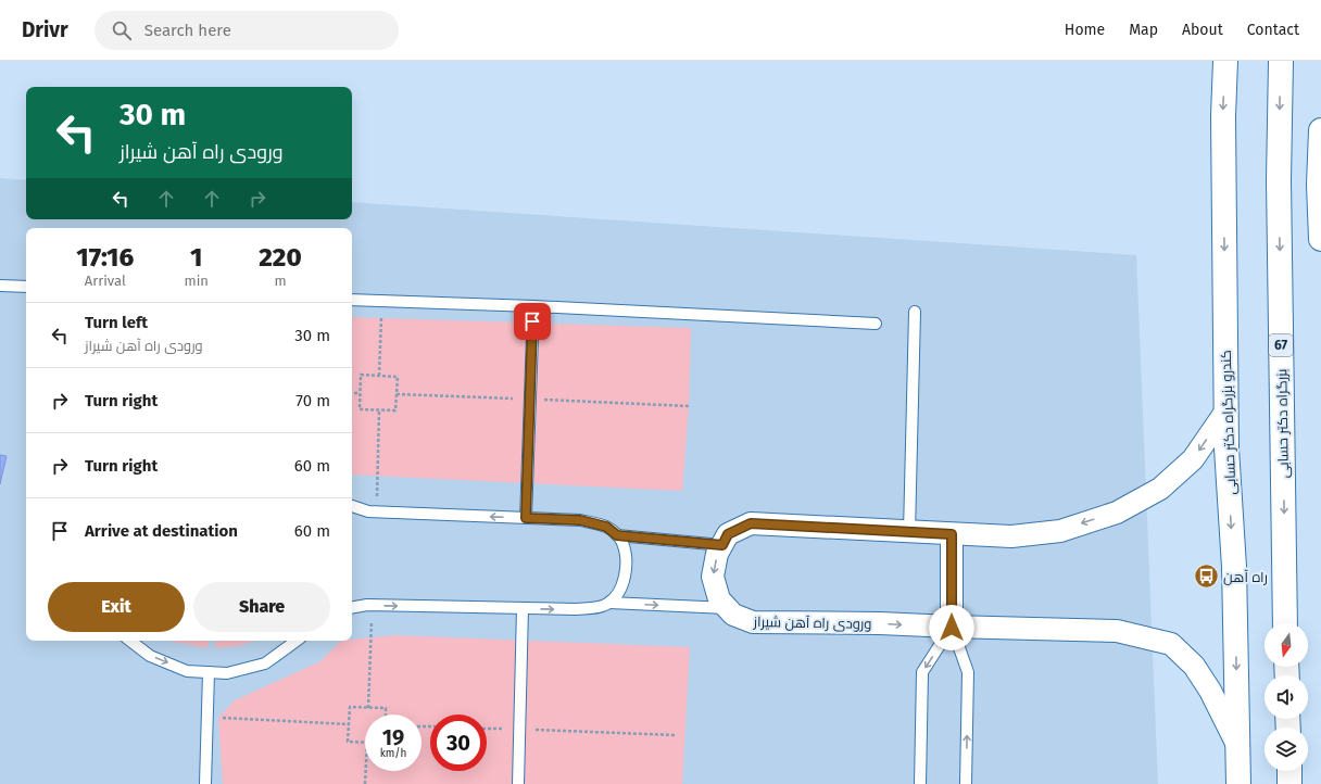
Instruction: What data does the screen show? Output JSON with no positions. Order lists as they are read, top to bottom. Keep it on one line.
{"streets":{"main road":["67","کندرو بزرگراه دکتر حسابی","بزرگراه دکتر حسابی"],"street":["ورودی راه آهن شیراز"]},"crossings":[["کندرو بزرگراه دکتر حسابی","ورودی راه آهن شیراز"]],"one_way":["کندرو بزرگراه دکتر حسابی","بزرگراه دکتر حسابی"],"places":{"bus stop":["راه آهن"]},"north":"bottom","page":{"header":"Drivr","search":"Search here","nav":["Home","Map","About","Contact"],"turn":["30 m","ورودی راه آهن شیراز"],"eta":["17:16","Arrival","1","min","220","m"],"list":[{"name":"Turn left","note":"ورودی راه آهن شیراز","value":"30 m"},{"name":"Turn right","value":"70 m"},{"name":"Turn right","value":"60 m"},{"name":"Arrive at destination","value":"60 m"}],"buttons":["Exit","Share"],"speed":"19 km/h","limit":"30"}}
